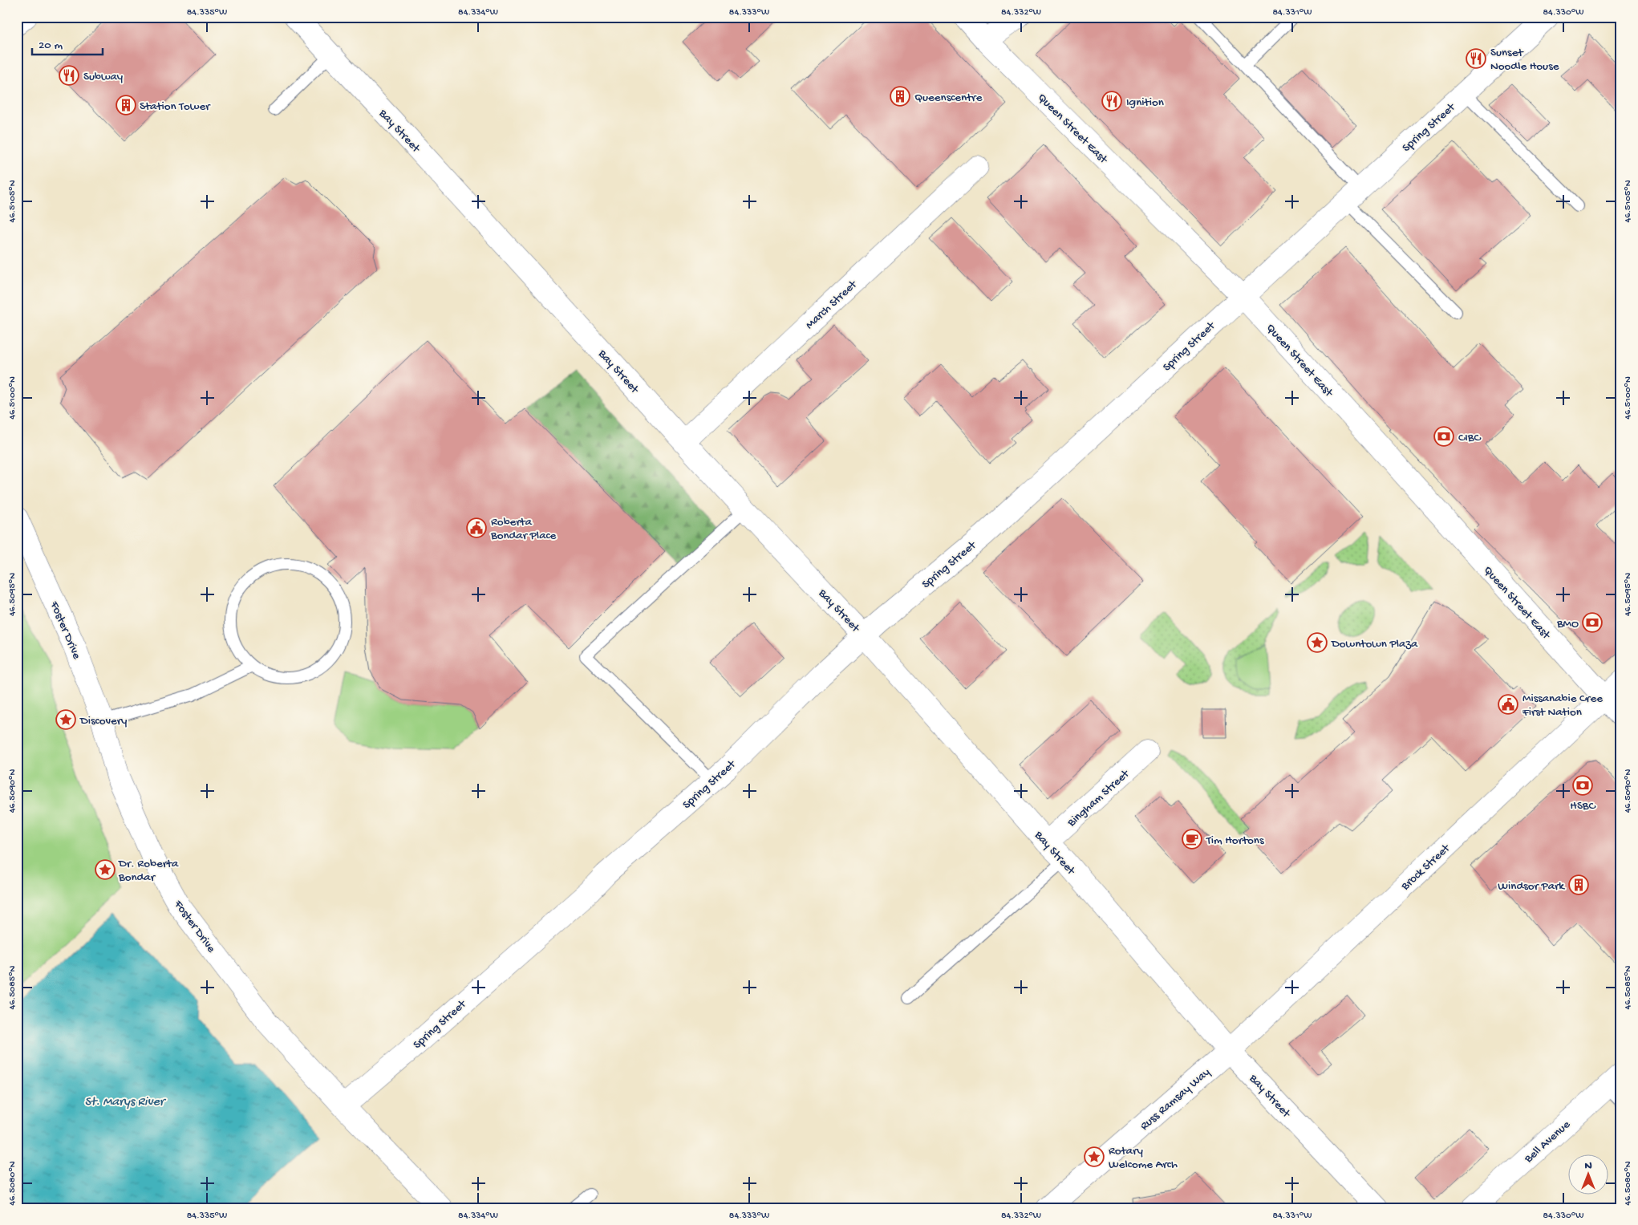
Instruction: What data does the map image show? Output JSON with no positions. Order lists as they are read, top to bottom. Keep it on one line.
{"streets":{"street":["Spring Street","Queen Street East","Bay Street","March Street","Foster Drive","Bingham Street","Brock Street","Russ Ramsay Way","Bell Avenue"]},"crossings":[["Spring Street","Queen Street East"],["Spring Street","Bay Street"],["Spring Street","Foster Drive"],["Queen Street East","Brock Street"],["Bay Street","March Street"],["Bay Street","Bingham Street"],["Bay Street","Brock Street"],["Bay Street","Russ Ramsay Way"],["Brock Street","Russ Ramsay Way"]],"water":["St. Marys River"],"places":{"restaurant":["Sunset Noodle House","Subway","Ignition"],"building":["Queenscentre","Station Tower","Windsor Park"],"bank":["CIBC","BMO","HSBC"],"public building":["Roberta Bondar Place","Missanabie Cree First Nation"],"place":["Downtown Plaza","Discovery","Dr. Roberta Bondar","Rotary Welcome Arch"],"cafe":["Tim Hortons"]},"scale_bar":"20 m","north":"top","coordinates":["84.335°W","84.334°W","84.333°W","84.332°W","84.331°W","84.330°W","46.5105°N","46.5100°N","46.5095°N","46.5090°N","46.5085°N","46.5080°N"]}
